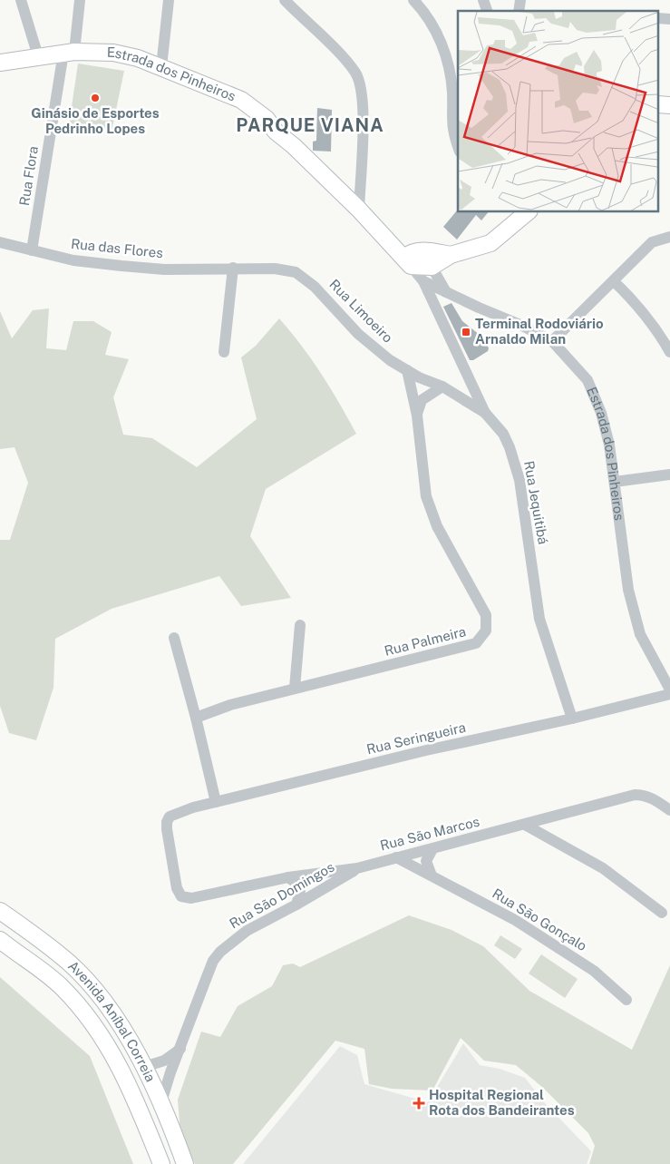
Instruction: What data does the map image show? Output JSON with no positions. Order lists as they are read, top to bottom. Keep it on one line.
{"streets":{"main road":["Estrada dos Pinheiros","Avenida Aníbal Correia"],"street":["Rua Flora","Rua das Flores","Rua Limoeiro","Rua Jequitibá","Rua Palmeira","Rua Seringueira","Rua São Marcos","Rua São Domingos","Rua São Gonçalo"]},"crossings":[["Estrada dos Pinheiros","Rua Flora"],["Estrada dos Pinheiros","Rua Jequitibá"],["Rua Flora","Rua das Flores"],["Rua das Flores","Rua Limoeiro"],["Rua Limoeiro","Rua Jequitibá"],["Rua Limoeiro","Rua Palmeira"],["Rua Jequitibá","Rua Seringueira"],["Rua Seringueira","Rua São Marcos"],["Rua São Marcos","Rua São Domingos"],["Rua São Marcos","Rua São Gonçalo"],["Rua São Domingos","Avenida Aníbal Correia"]],"districts":["PARQUE VIANA"],"places":{"other":["Ginásio de Esportes Pedrinho Lopes"],"transit":["Terminal Rodoviário Arnaldo Milan"],"health":["Hospital Regional Rota dos Bandeirantes"]}}
